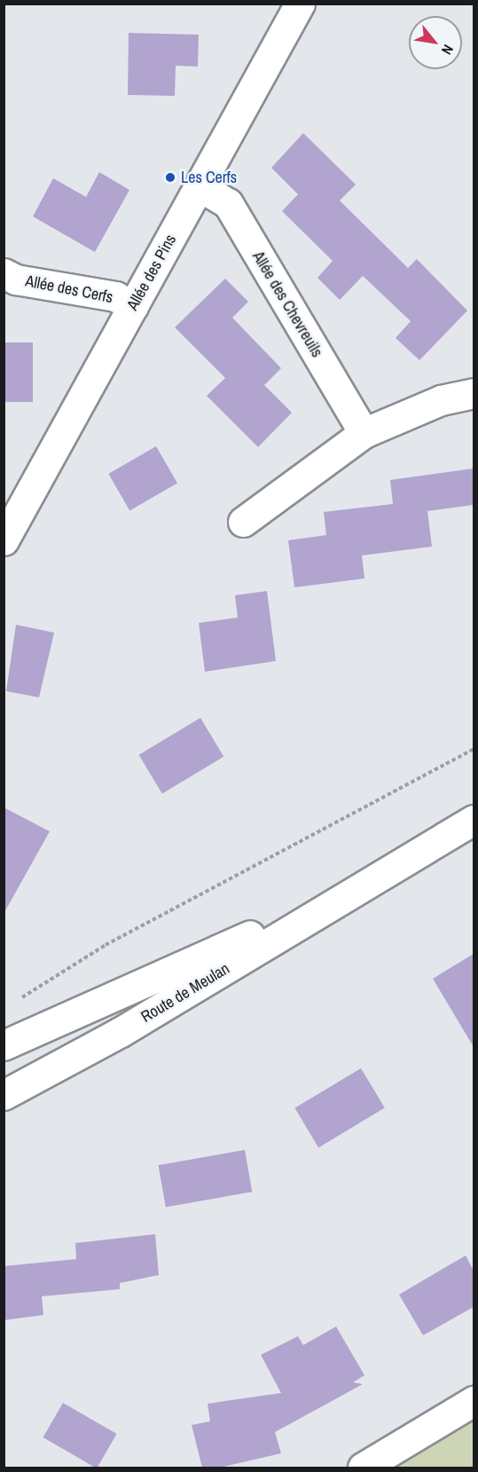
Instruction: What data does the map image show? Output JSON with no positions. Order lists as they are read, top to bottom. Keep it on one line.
{"streets":{"street":["Allée des Pins","Allée des Cerfs","Allée des Chevreuils","Route de Meulan"]},"crossings":[["Allée des Pins","Allée des Cerfs"],["Allée des Pins","Allée des Chevreuils"]],"places":["Les Cerfs"],"north":"bottom right"}
